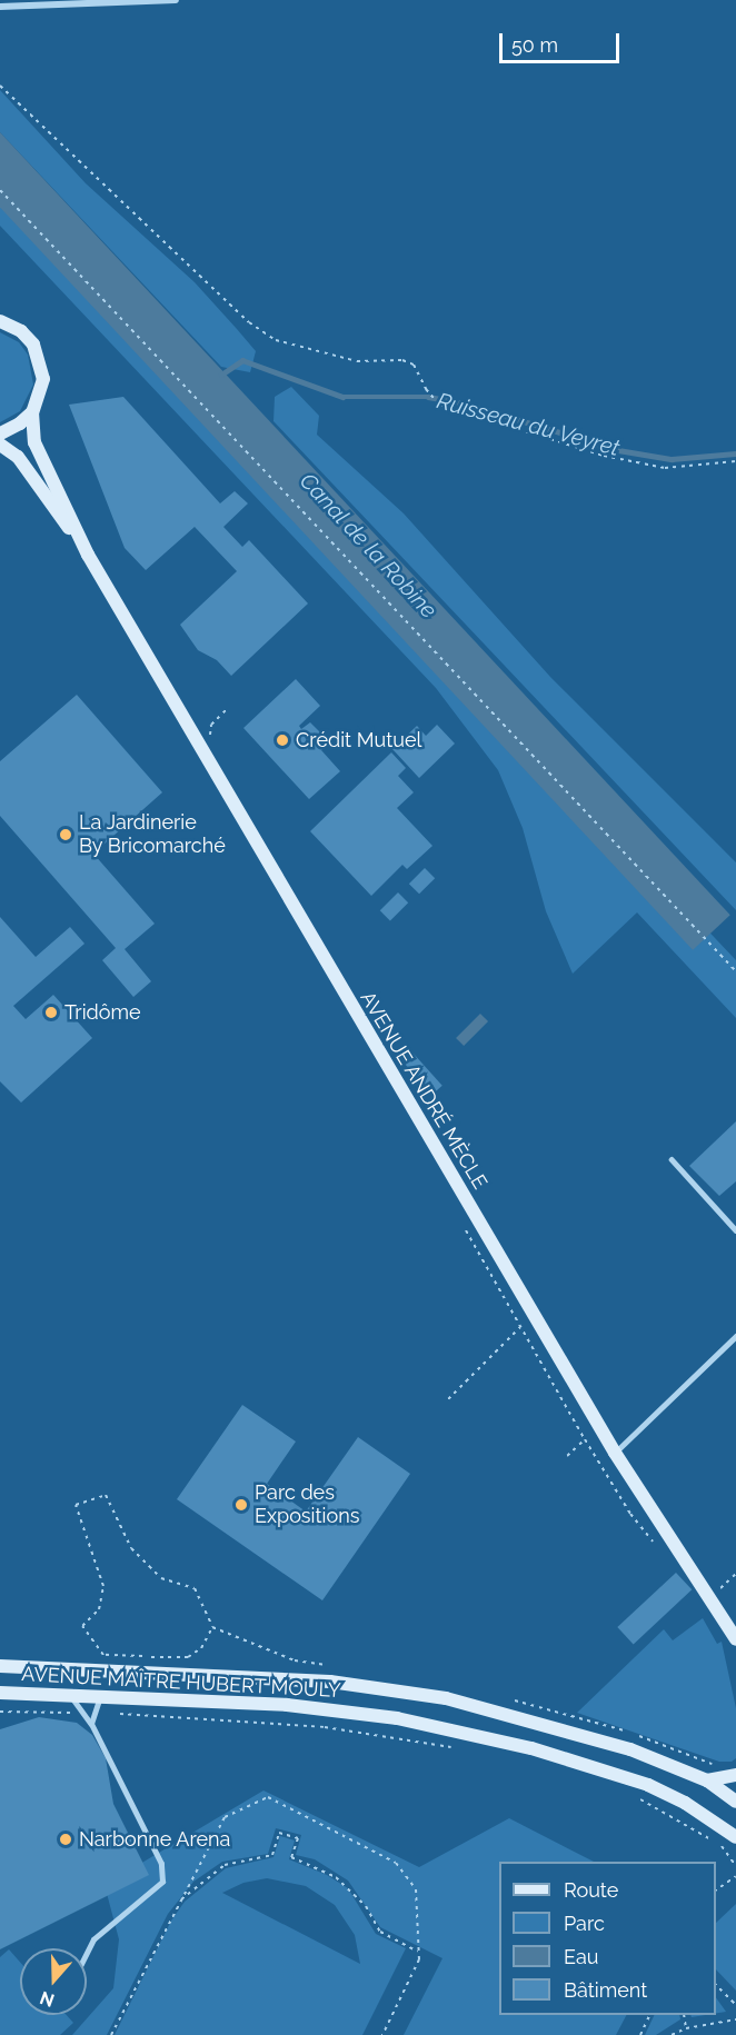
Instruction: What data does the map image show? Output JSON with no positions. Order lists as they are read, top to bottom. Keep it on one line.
{"streets":{"street":["AVENUE ANDRÉ MÈCLE","AVENUE MAÎTRE HUBERT MOULY"]},"water":["Ruisseau du Veyret","Canal de la Robine"],"places":["Crédit Mutuel","La Jardinerie By Bricomarché","Tridôme","Parc des Expositions","Narbonne Arena"],"legend":["Route","Parc","Eau","Bâtiment"],"scale_bar":"50 m","north":"bottom"}
